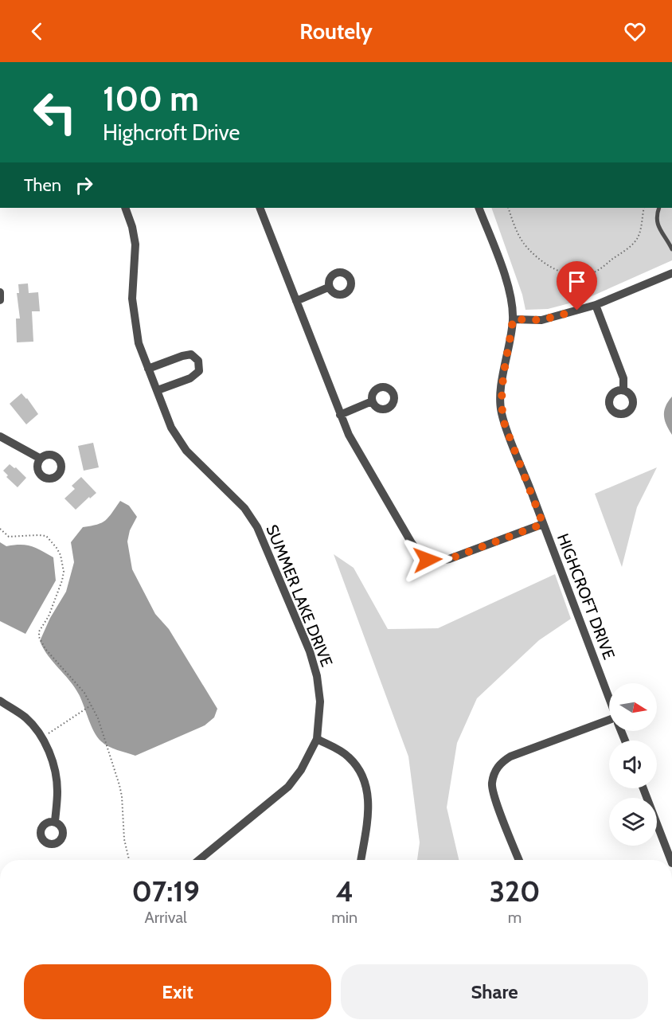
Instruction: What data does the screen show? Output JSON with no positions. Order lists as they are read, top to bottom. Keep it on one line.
{"streets":{"street":["SUMMER LAKE DRIVE","HIGHCROFT DRIVE"]},"north":"right","page":{"header":"Routely","turn":["100 m","Highcroft Drive"],"then":"Then","eta":["07:19","Arrival","4","min","320","m"],"buttons":["Exit","Share"]}}
